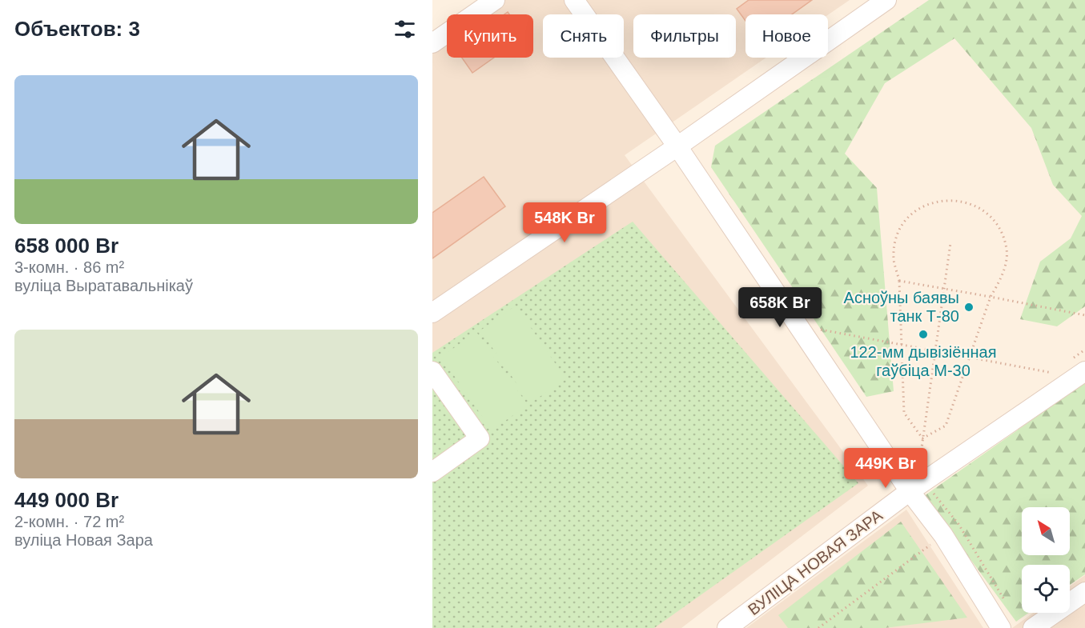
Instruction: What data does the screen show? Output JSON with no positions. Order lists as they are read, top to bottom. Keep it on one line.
{"streets":{"street":["ВУЛІЦА НОВАЯ ЗАРА"]},"places":["Асноўны баявы танк Т-80","122-мм дывізіённая гаўбіца М-30"],"north":"top left","page":{"heading":"Объектов: 3","chip":["Купить","Снять","Фильтры","Новое"],"list":[{"name":"658 000 Br","note":"3-комн. · 86 m² · вуліца Выратавальнікаў"},{"name":"449 000 Br","note":"2-комн. · 72 m² · вуліца Новая Зара"}],"price":["548K Br","658K Br","449K Br"]}}
